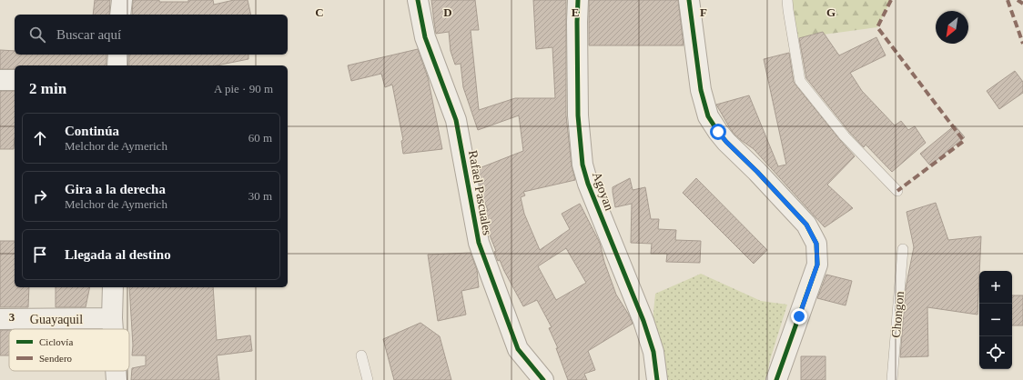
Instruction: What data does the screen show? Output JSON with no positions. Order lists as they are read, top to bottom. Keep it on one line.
{"streets":{"street":["Agoyan","Rafael Pascuales","Guayaquil"],"lane":["Chongon"]},"legend":["Ciclovía","Sendero"],"north":"bottom left","page":{"search":"Buscar aquí","heading":["2 min","A pie · 90 m"],"list":[["Continúa","Melchor de Aymerich","60 m"],["Gira a la derecha","Melchor de Aymerich","30 m"],"Llegada al destino"],"map_buttons":["+","−"]},"grid":{"columns":["C","D","E","F","G"],"rows":["3"]}}
